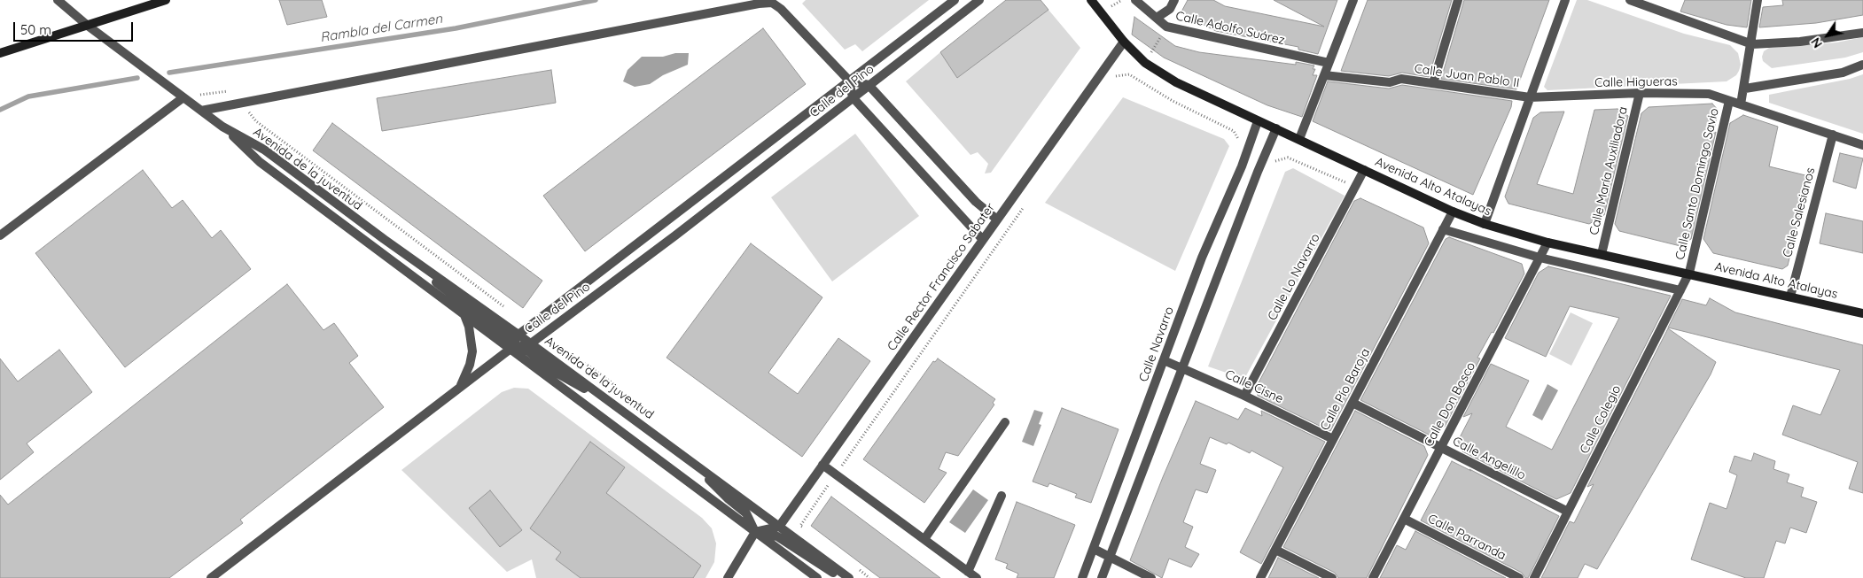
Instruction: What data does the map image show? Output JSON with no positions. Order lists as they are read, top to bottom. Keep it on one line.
{"streets":{"main road":["Avenida Alto Atalayas"],"street":["Calle Adolfo Suárez","Calle Juan Pablo II","Calle Higueras","Calle del Pino","Avenida de la juventud","Calle María Auxiliadora","Calle Santo Domingo Savio","Calle Salesianos","Calle Rector Francisco Sabater","Calle Lo Navarro","Calle Navarro","Calle Cisne","Calle Pío Baroja","Calle Don Bosco","Calle Colegio","Calle Angelillo","Calle Parranda"]},"crossings":[["Calle Juan Pablo II","Calle Higueras"],["Calle Higueras","Calle María Auxiliadora"],["Calle Higueras","Calle Santo Domingo Savio"],["Calle Higueras","Calle Salesianos"],["Calle del Pino","Avenida de la juventud"],["Avenida de la juventud","Calle Rector Francisco Sabater"],["Calle María Auxiliadora","Avenida Alto Atalayas"],["Calle Santo Domingo Savio","Avenida Alto Atalayas"],["Calle Santo Domingo Savio","Calle Colegio"],["Avenida Alto Atalayas","Calle Salesianos"],["Avenida Alto Atalayas","Calle Rector Francisco Sabater"],["Avenida Alto Atalayas","Calle Lo Navarro"],["Avenida Alto Atalayas","Calle Navarro"],["Avenida Alto Atalayas","Calle Pío Baroja"],["Avenida Alto Atalayas","Calle Don Bosco"],["Avenida Alto Atalayas","Calle Colegio"],["Calle Lo Navarro","Calle Cisne"],["Calle Navarro","Calle Cisne"],["Calle Cisne","Calle Pío Baroja"],["Calle Pío Baroja","Calle Angelillo"],["Calle Don Bosco","Calle Angelillo"],["Calle Don Bosco","Calle Parranda"],["Calle Colegio","Calle Angelillo"]],"water":["Rambla del Carmen"],"scale_bar":"50 m","north":"bottom left"}
